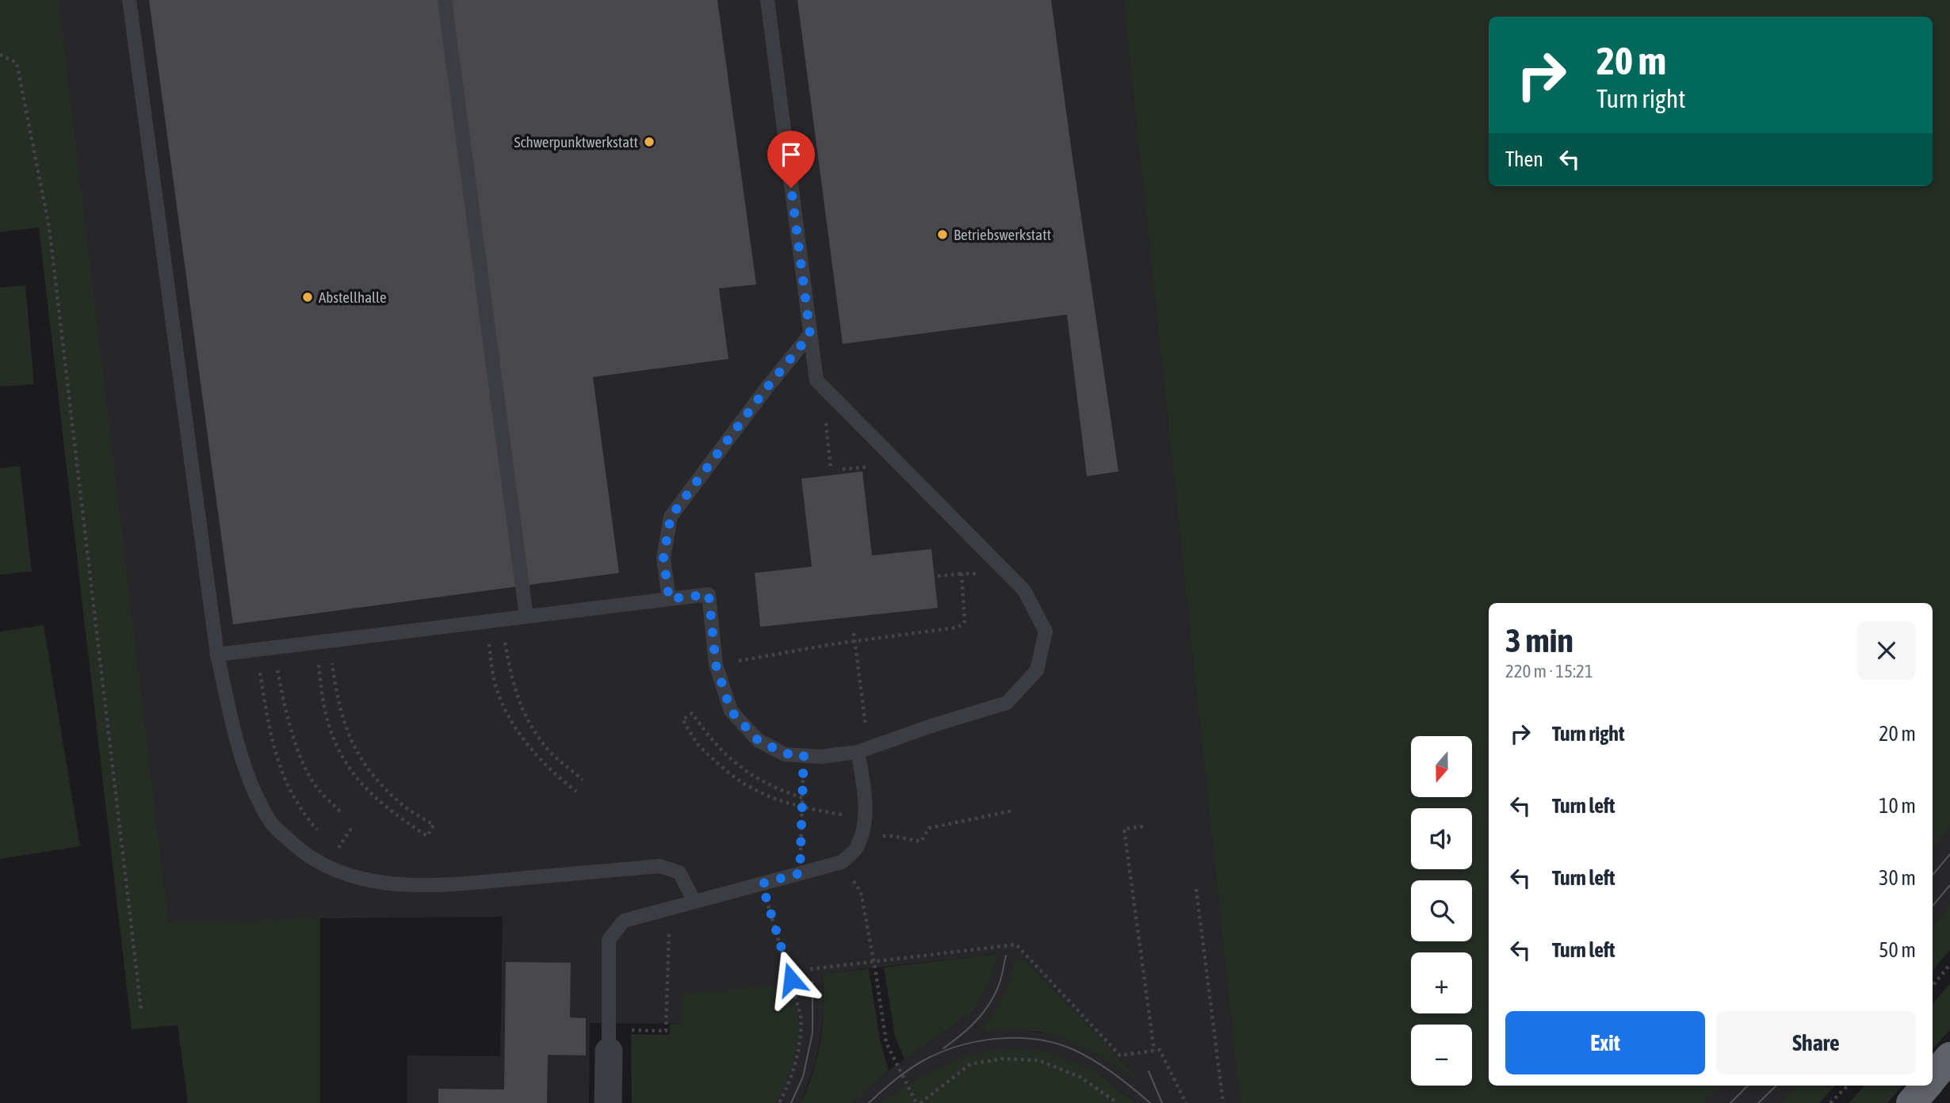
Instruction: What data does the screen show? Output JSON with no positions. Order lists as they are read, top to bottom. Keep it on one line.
{"places":["Schwerpunktwerkstatt","Betriebswerkstatt","Abstellhalle"],"north":"bottom","page":{"turn":["20 m","Turn right"],"then":"Then","heading":["3 min","220 m · 15:21"],"list":[{"name":"Turn right","value":"20 m"},{"name":"Turn left","value":"10 m"},{"name":"Turn left","value":"30 m"},{"name":"Turn left","value":"50 m"}],"map_buttons":["+","−"],"buttons":["Exit","Share"]}}
